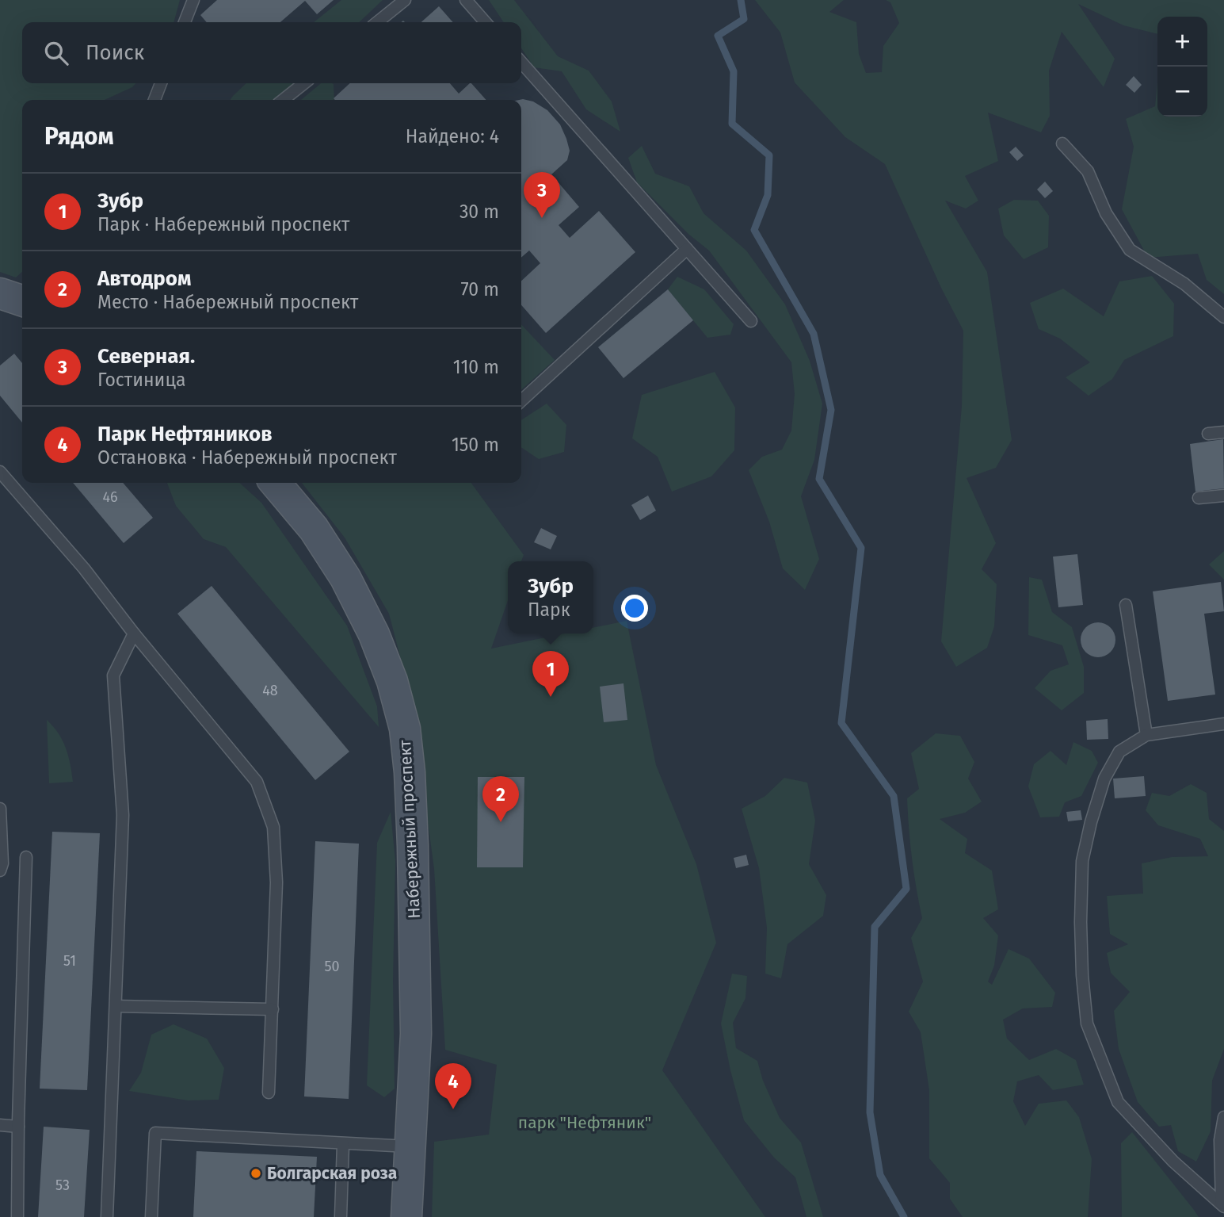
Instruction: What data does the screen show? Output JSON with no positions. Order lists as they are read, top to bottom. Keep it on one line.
{"streets":{"main road":["Набережный проспект"]},"parks":["парк \"Нефтяник\""],"places":["Болгарская роза"],"house_numbers":["46","48","51","50","53"],"page":{"map_buttons":["+","−"],"search":"Поиск","heading":["Рядом","Найдено: 4"],"pins":["3","1","2","4"],"list":[{"mark":"1","name":"Зубр","note":"Парк · Набережный проспект","value":"30 m"},{"mark":"2","name":"Автодром","note":"Место · Набережный проспект","value":"70 m"},{"mark":"3","name":"Северная.","note":"Гостиница","value":"110 m"},{"mark":"4","name":"Парк Нефтяников","note":"Остановка · Набережный проспект","value":"150 m"}],"popup":["Зубр","Парк"]}}
